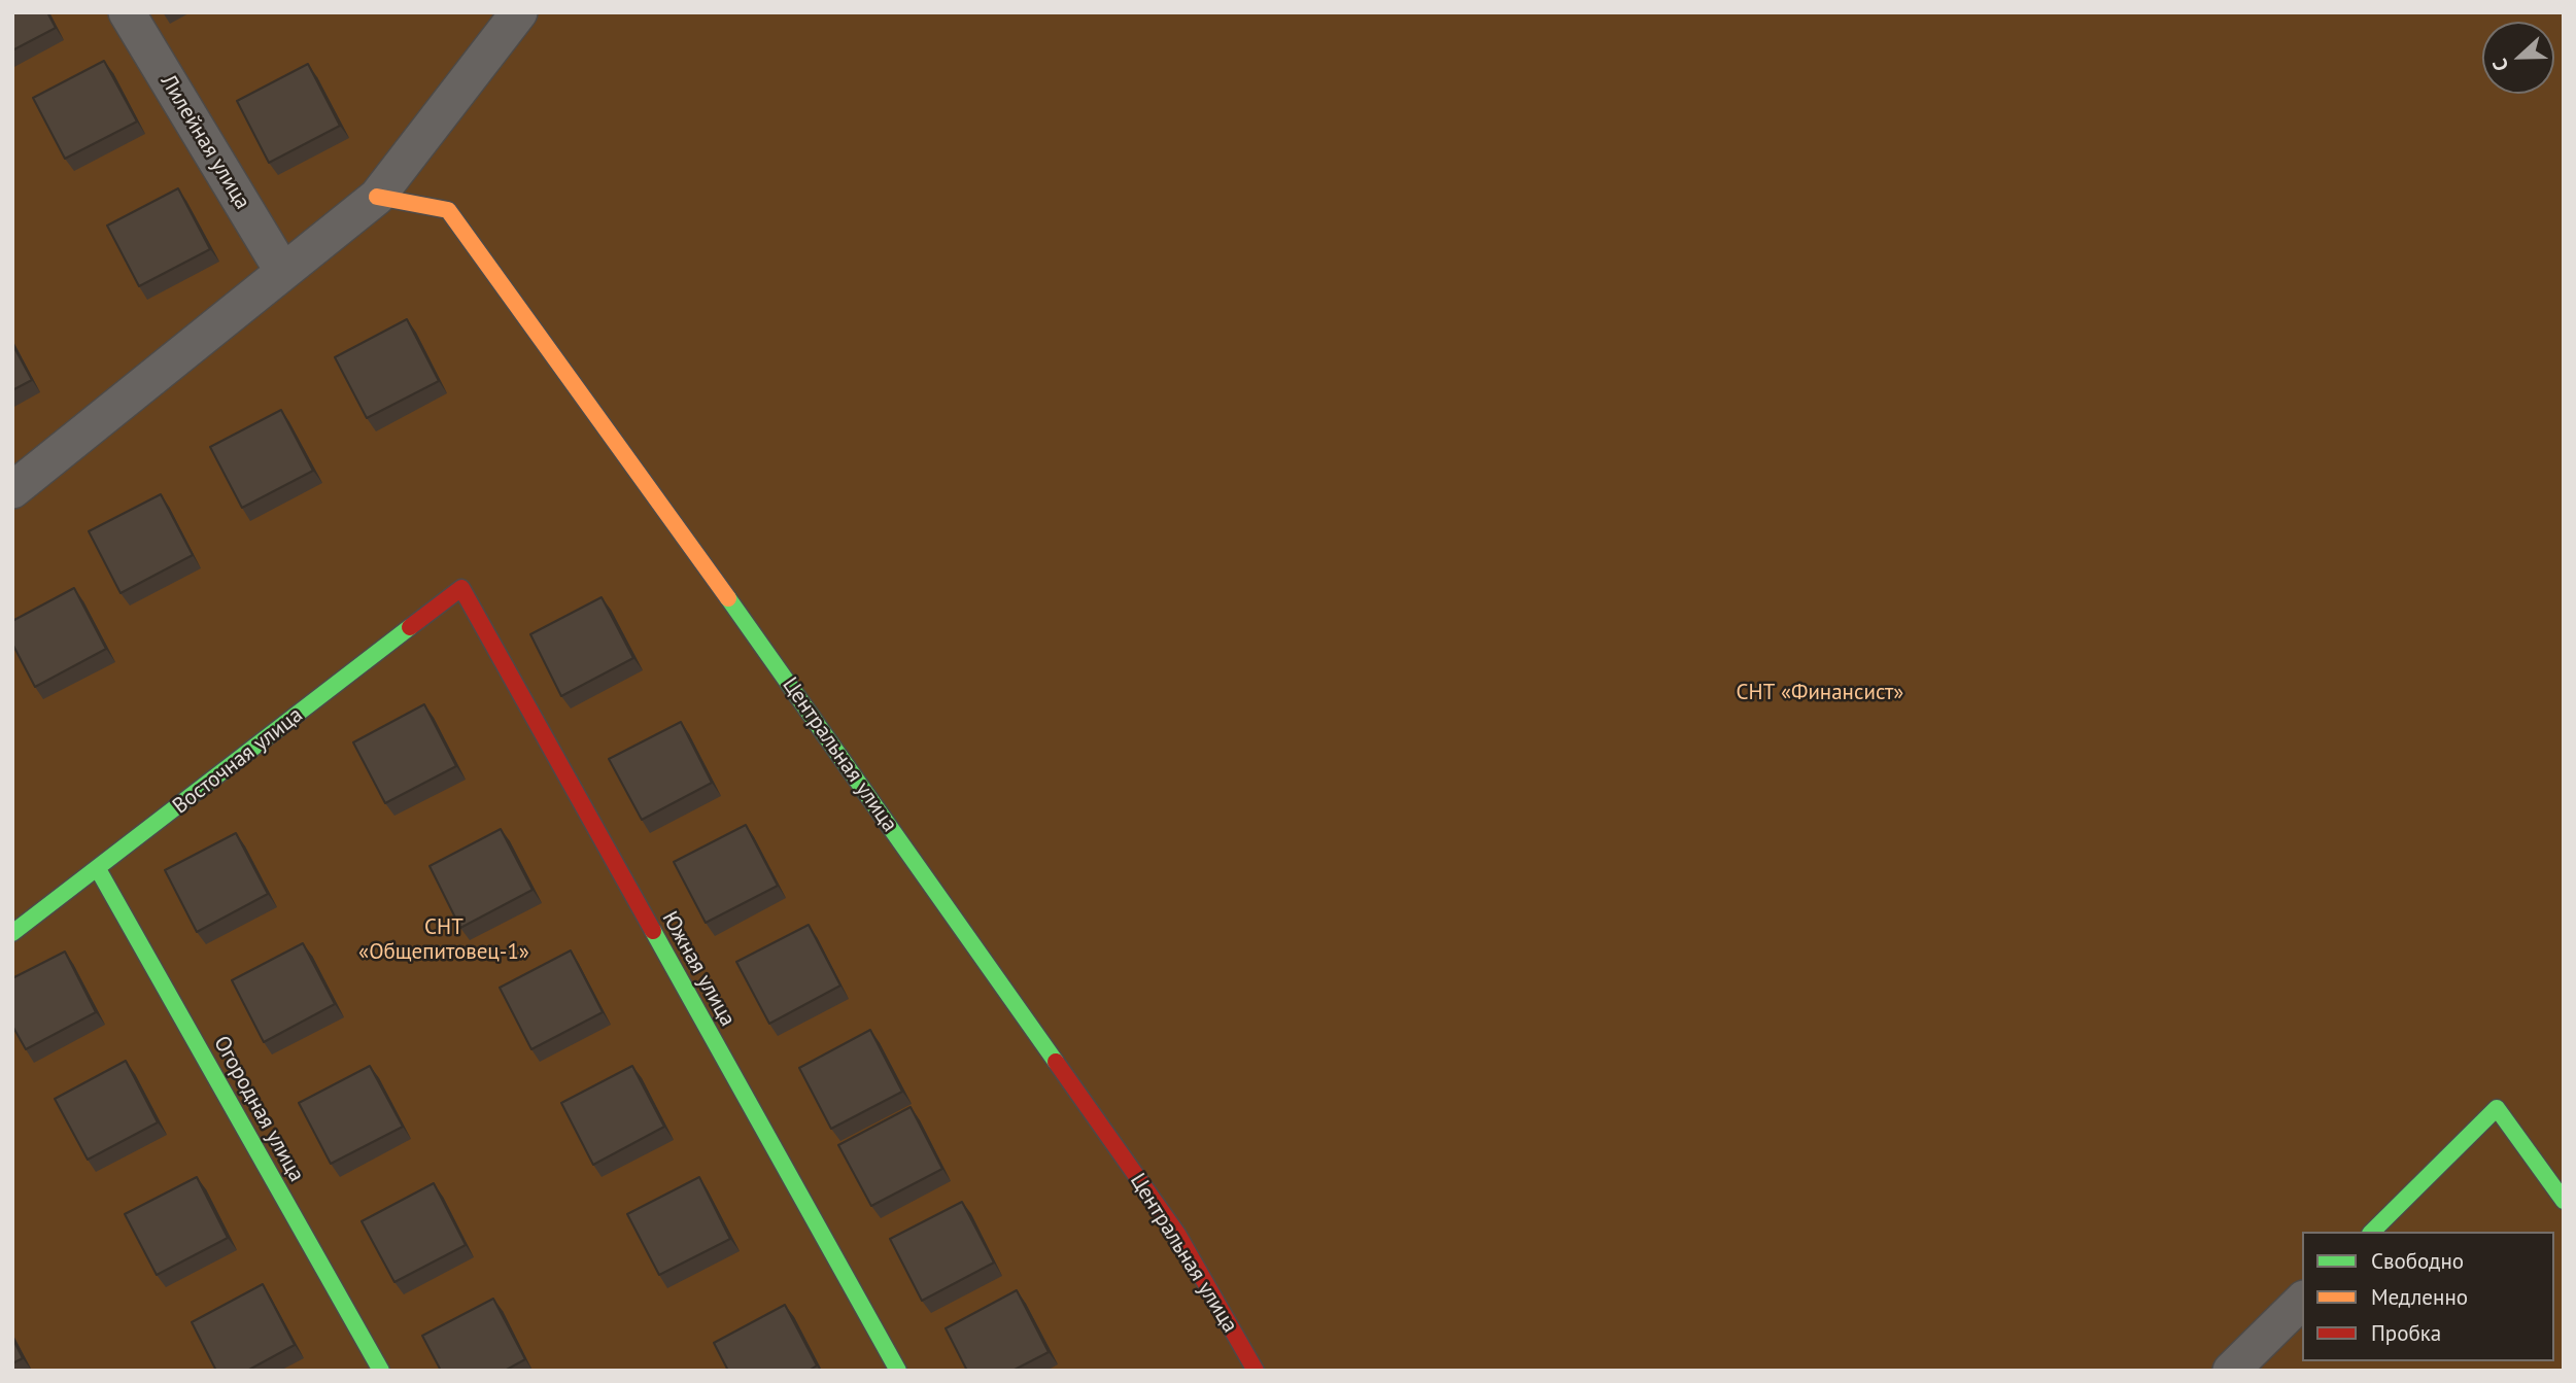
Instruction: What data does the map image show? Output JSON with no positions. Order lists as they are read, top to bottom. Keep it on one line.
{"streets":{"street":["Лилейная улица","Центральная улица","Восточная улица","Южная улица","Огородная улица"]},"crossings":[["Восточная улица","Южная улица"],["Восточная улица","Огородная улица"]],"parks":["СНТ «Финансист»","СНТ «Общепитовец-1»"],"legend":["Свободно","Медленно","Пробка"],"north":"left"}
